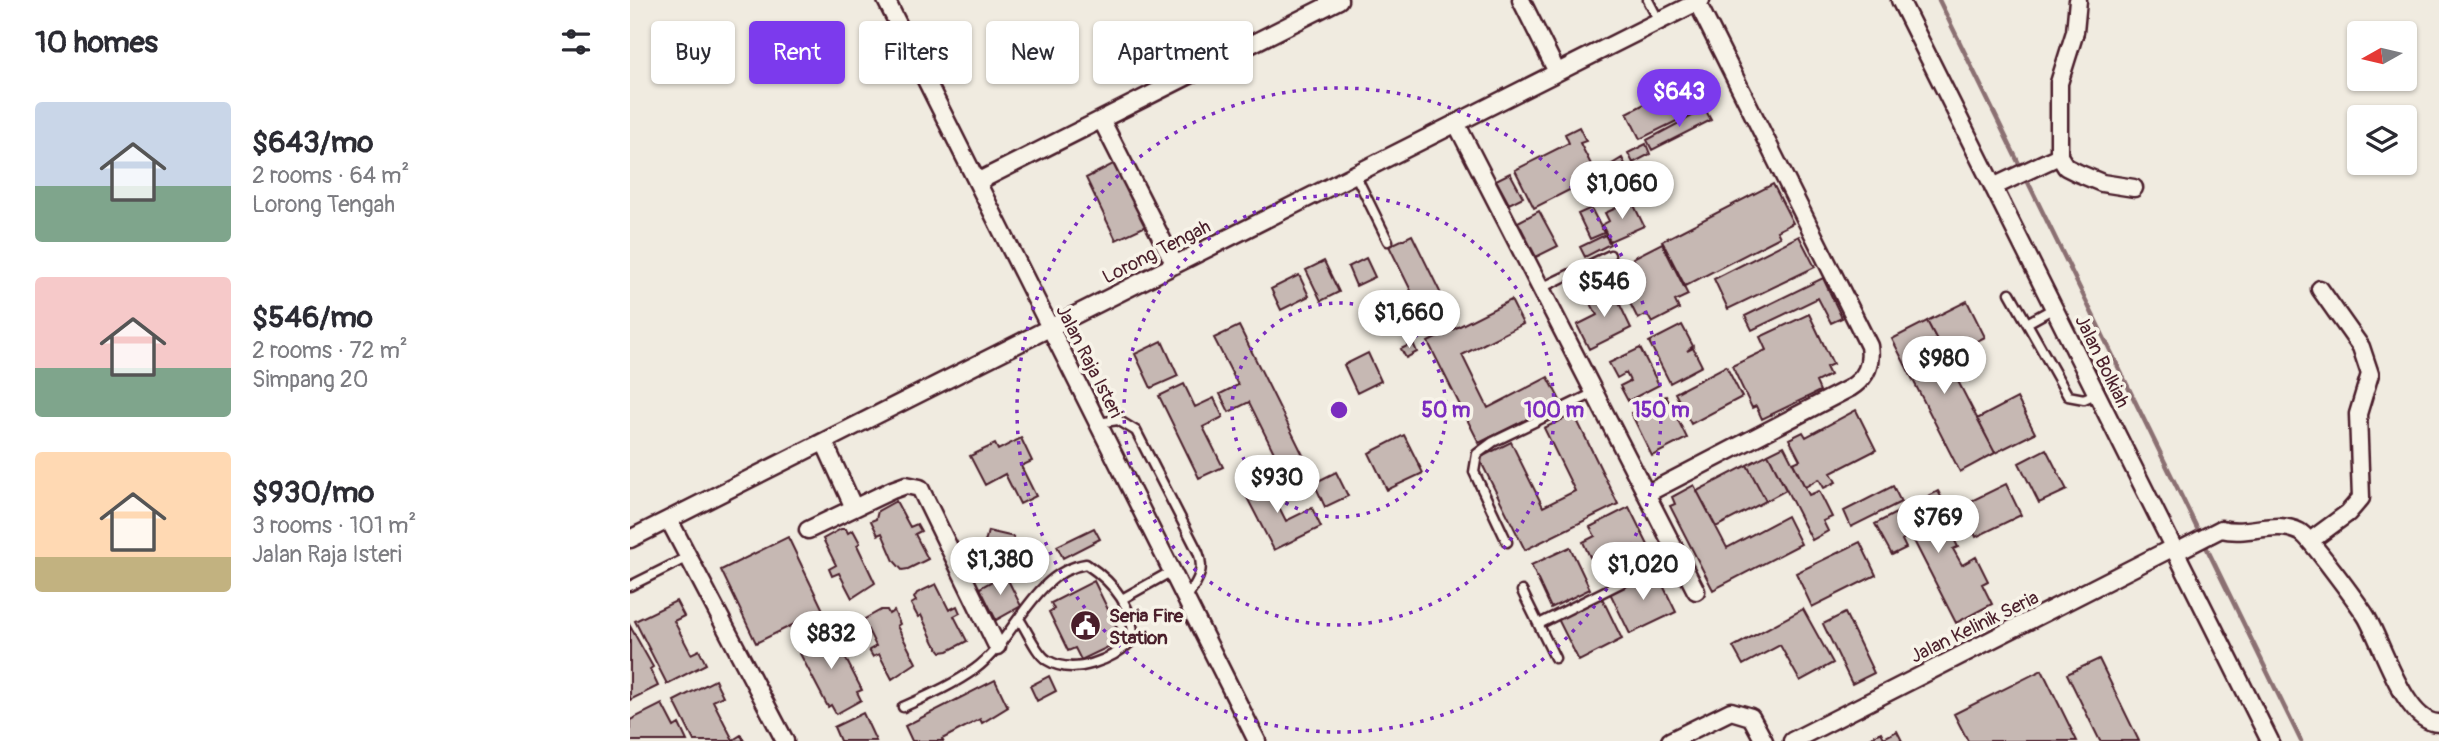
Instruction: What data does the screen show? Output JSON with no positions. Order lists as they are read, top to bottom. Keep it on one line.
{"streets":{"street":["Lorong Tengah","Jalan Raja Isteri","Jalan Bolkiah","Jalan Kelinik Seria"]},"crossings":[["Lorong Tengah","Jalan Raja Isteri"],["Jalan Bolkiah","Jalan Kelinik Seria"]],"places":{"public building":["Seria Fire Station"]},"north":"left","page":{"heading":"10 homes","chip":["Buy","Rent","Filters","New","Apartment"],"price":["$643","$1,060","$546","$1,660","$980","$930","$769","$1,380","$1,020","$832"],"list":[{"name":"$643/mo","note":"2 rooms · 64 m² · Lorong Tengah"},{"name":"$546/mo","note":"2 rooms · 72 m² · Simpang 20"},{"name":"$930/mo","note":"3 rooms · 101 m² · Jalan Raja Isteri"}]},"rings":["50 m","100 m","150 m"]}
